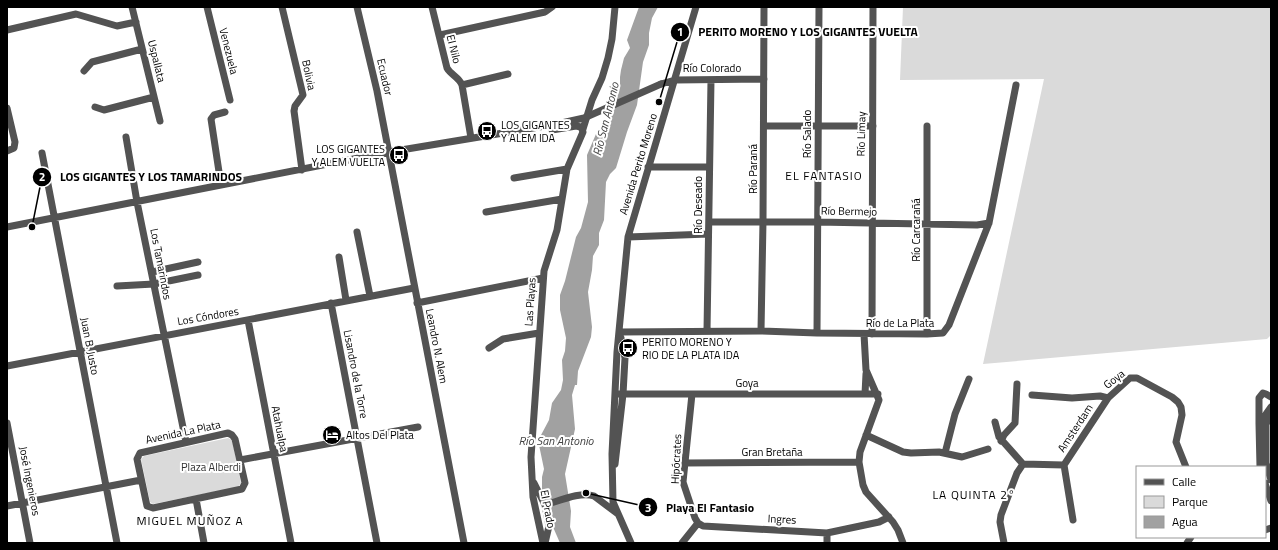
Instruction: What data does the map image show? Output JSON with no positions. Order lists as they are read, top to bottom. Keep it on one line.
{"streets":{"street":["El Nilo","Venezuela","Uspallata","Río Colorado","Bolivia","Ecuador","Río Salado","Río Limay","Avenida Perito Moreno","Río Paraná","Río Deseado","Río Bermejo","Río Carcarañá","Los Tamarindos","Las Playas","Los Cóndores","Río de La Plata","Juan B. Justo","Leandro N. Alem","Lisandro de la Torre","Goya","Amsterdam","Atahualpa","Avenida La Plata","Gran Bretaña","Hipócrates","José Ingenieros","El Prado","Ingres"]},"crossings":[["Río Colorado","Avenida Perito Moreno"],["Río Colorado","Río Paraná"],["Río Colorado","Río Deseado"],["Ecuador","Leandro N. Alem"],["Río Salado","Río Bermejo"],["Río Salado","Río de La Plata"],["Río Limay","Río Bermejo"],["Río Limay","Río de La Plata"],["Río Limay","Goya"],["Avenida Perito Moreno","Río de La Plata"],["Avenida Perito Moreno","Goya"],["Río Paraná","Río Bermejo"],["Río Paraná","Río de La Plata"],["Río Deseado","Río Bermejo"],["Río Deseado","Río de La Plata"],["Río Bermejo","Río Carcarañá"],["Río Bermejo","Río de La Plata"],["Río Carcarañá","Río de La Plata"],["Los Tamarindos","Los Cóndores"],["Los Tamarindos","Avenida La Plata"],["Las Playas","El Prado"],["Los Cóndores","Juan B. Justo"],["Los Cóndores","Leandro N. Alem"],["Los Cóndores","Lisandro de la Torre"],["Los Cóndores","Atahualpa"],["Goya","Amsterdam"],["Goya","Hipócrates"],["Gran Bretaña","Hipócrates"],["Hipócrates","Ingres"]],"districts":["EL FANTASIO","LA QUINTA 2°","MIGUEL MUÑOZ A"],"water":["Río San Antonio"],"parks":["Plaza Alberdi"],"places":{"other":["PERITO MORENO Y LOS GIGANTES VUELTA","LOS GIGANTES Y LOS TAMARINDOS","Playa El Fantasio"],"bus stop":["LOS GIGANTES Y ALEM IDA","LOS GIGANTES Y ALEM VUELTA","PERITO MORENO Y RIO DE LA PLATA IDA"],"hotel":["Altos Del Plata"]},"legend":["Calle","Parque","Agua"]}
